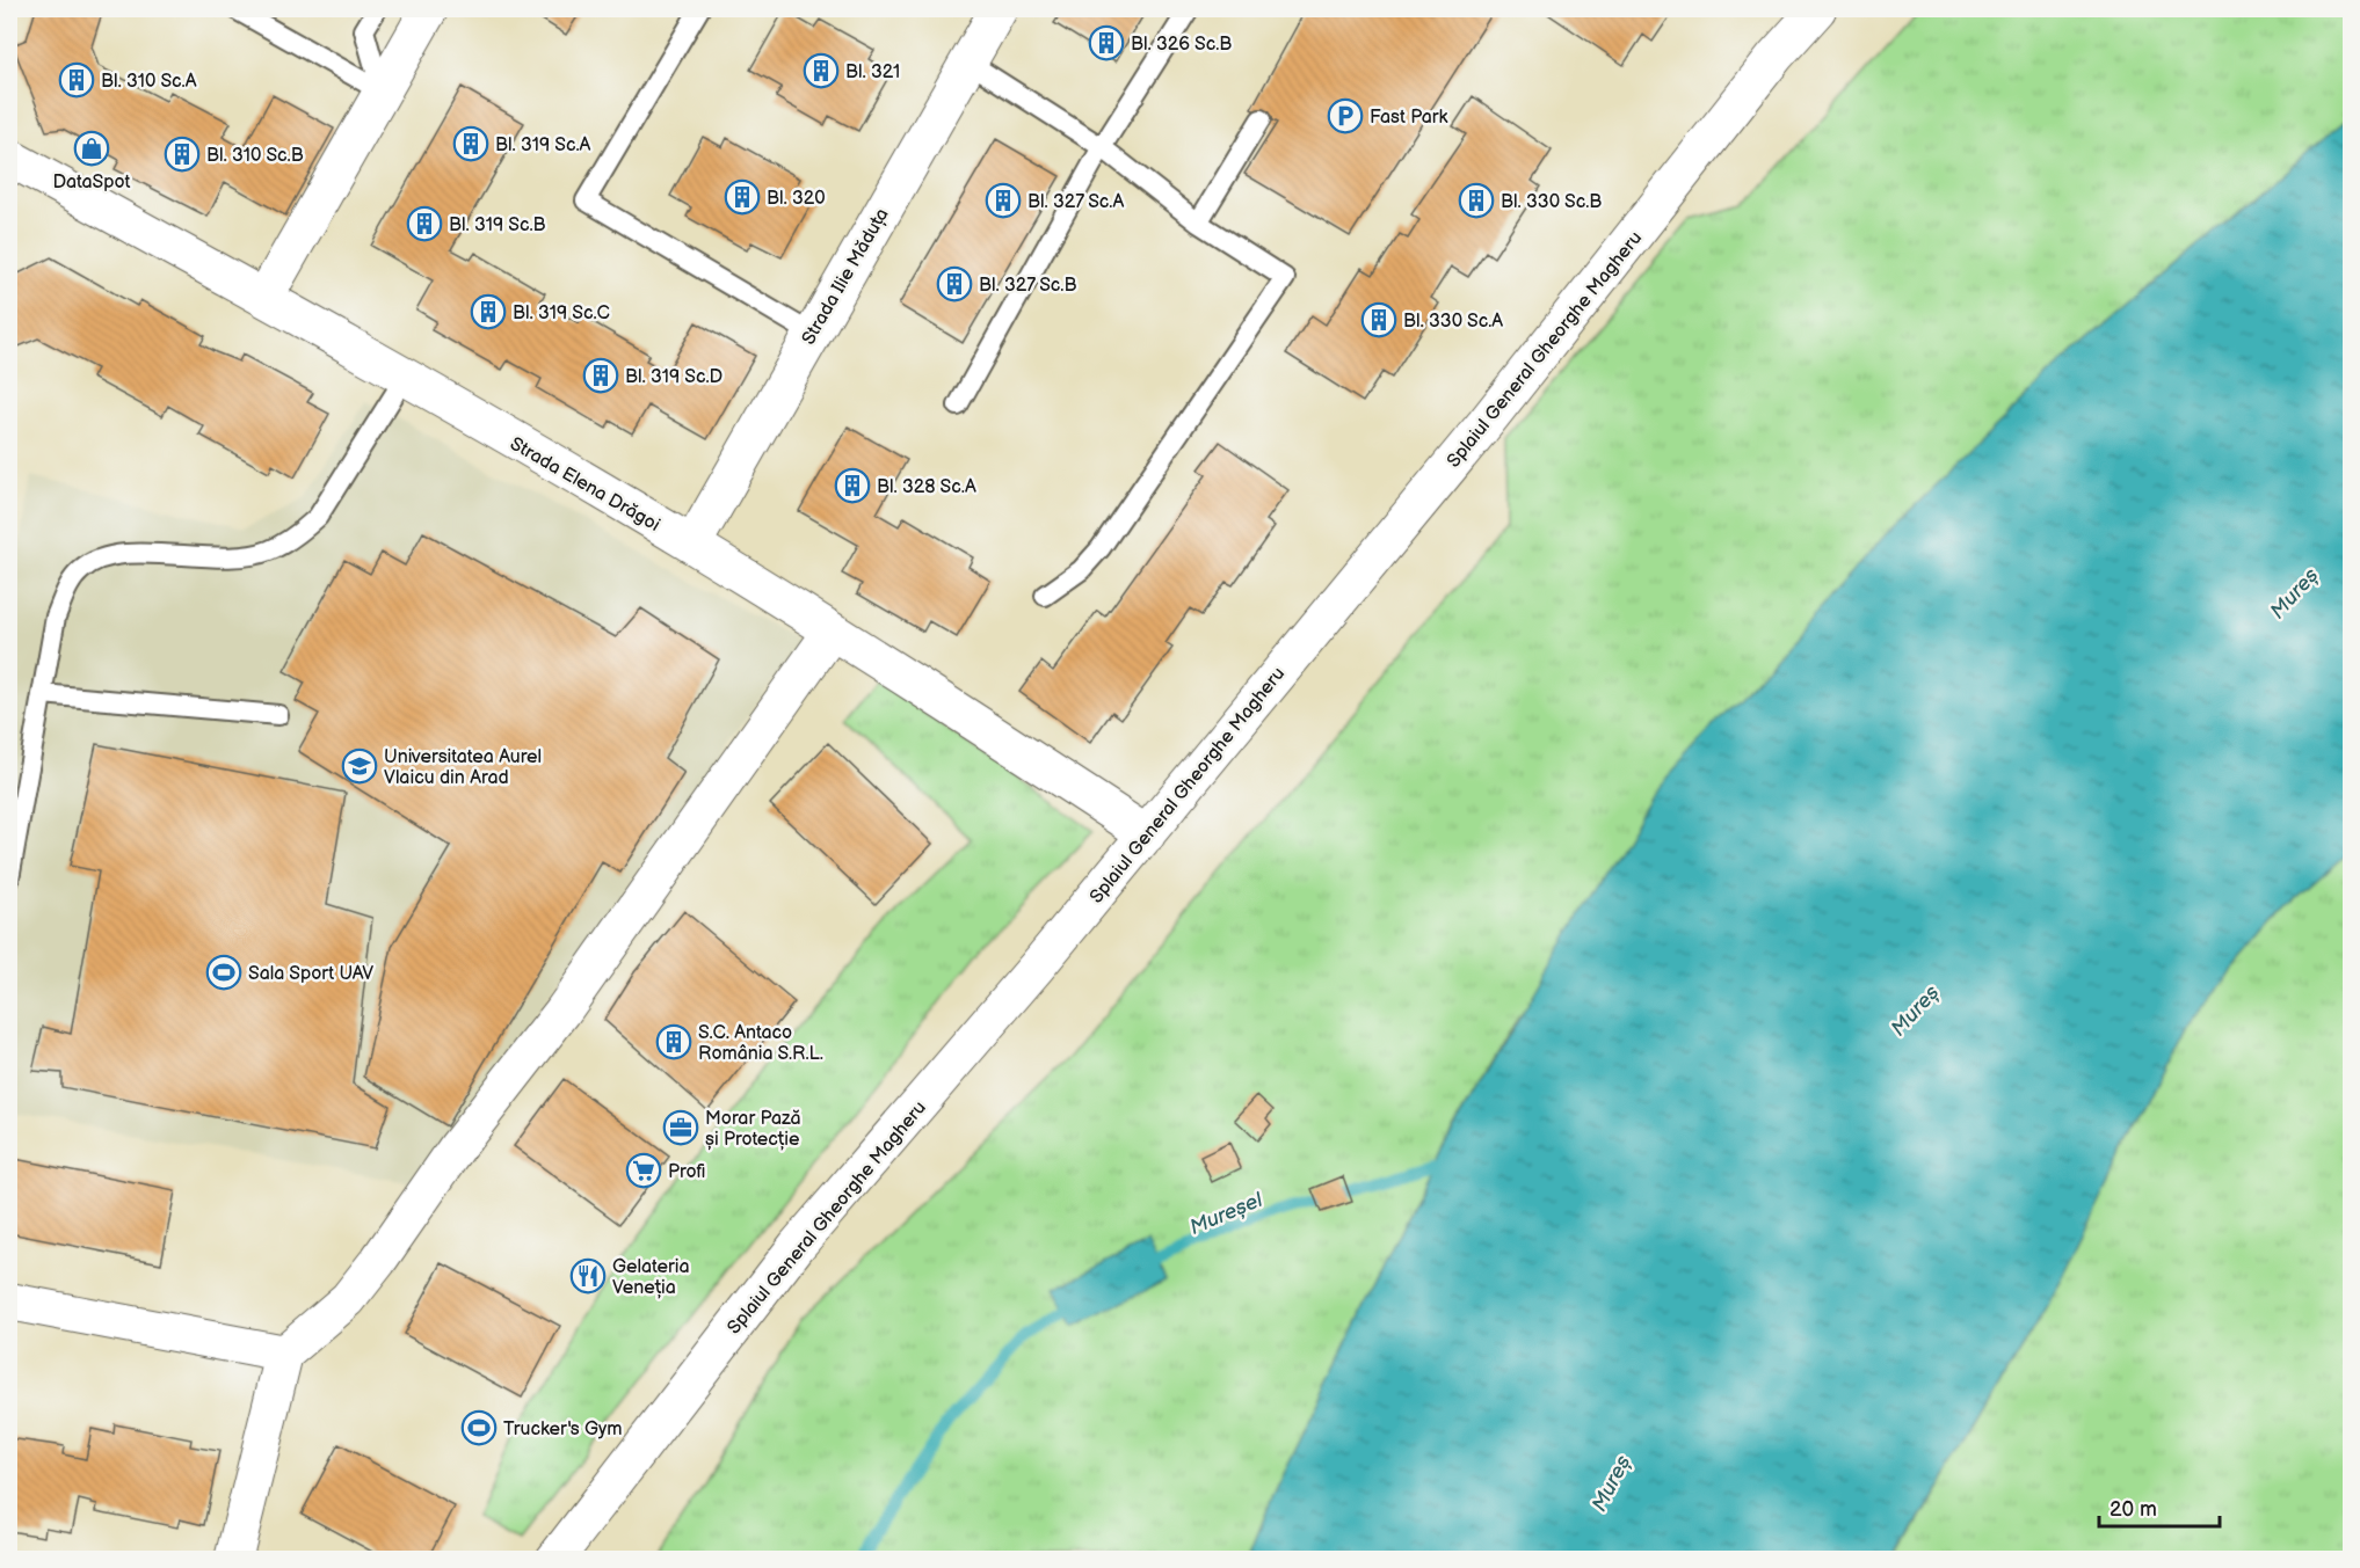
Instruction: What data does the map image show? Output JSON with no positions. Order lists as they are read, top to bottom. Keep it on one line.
{"streets":{"street":["Strada Ilie Măduța","Splaiul General Gheorghe Magheru","Strada Elena Drăgoi"]},"crossings":[["Strada Ilie Măduța","Strada Elena Drăgoi"],["Splaiul General Gheorghe Magheru","Strada Elena Drăgoi"]],"water":["Mureș","Mureșel"],"places":{"building":["Bl. 326 Sc.B","Bl. 321","Bl. 310 Sc.A","Bl. 319 Sc.A","Bl. 310 Sc.B","Bl. 320","Bl. 327 Sc.A","Bl. 330 Sc.B","Bl. 319 Sc.B","Bl. 327 Sc.B","Bl. 319 Sc.C","Bl. 330 Sc.A","Bl. 319 Sc.D","Bl. 328 Sc.A","S.C. Antaco România S.R.L."],"parking":["Fast Park"],"shop":["DataSpot"],"school or university":["Universitatea Aurel Vlaicu din Arad"],"sports":["Sala Sport UAV","Trucker's Gym"],"office":["Morar Pază și Protecție"],"supermarket":["Profi"],"restaurant":["Gelateria Veneția"]},"scale_bar":"20 m"}
